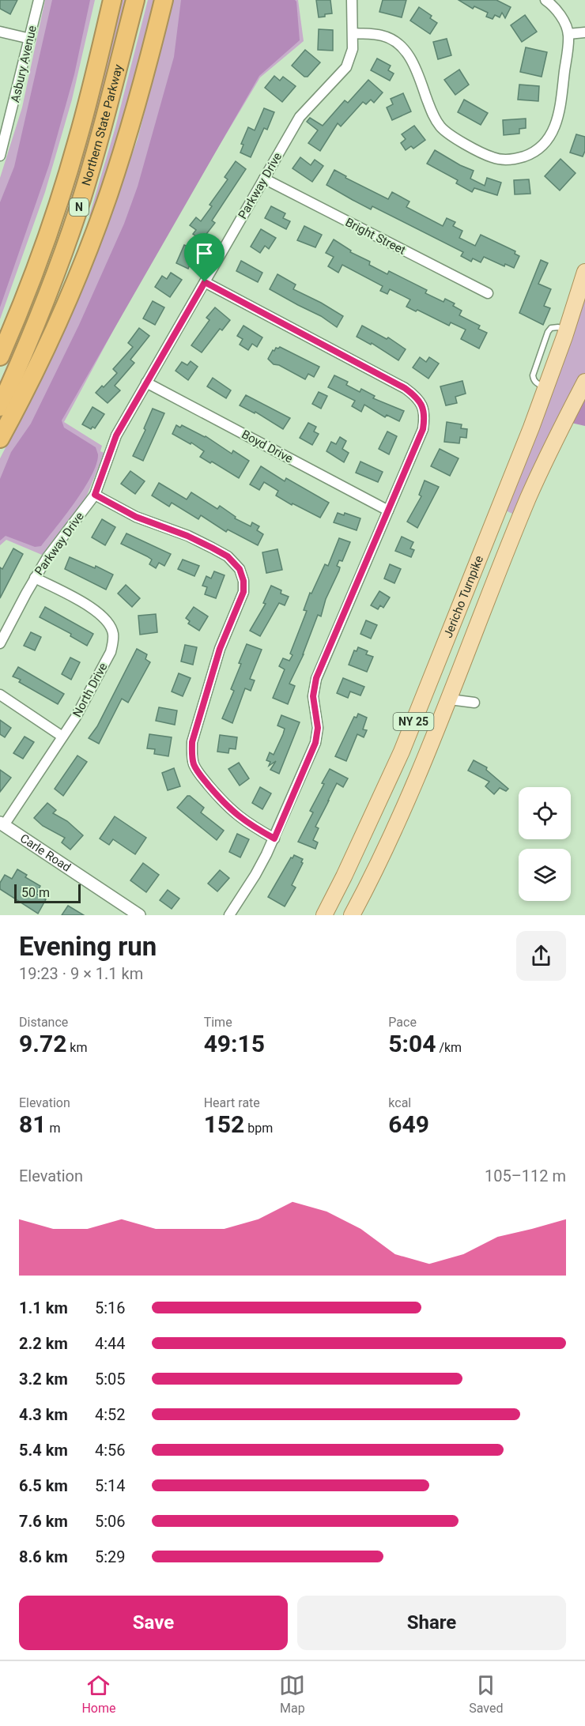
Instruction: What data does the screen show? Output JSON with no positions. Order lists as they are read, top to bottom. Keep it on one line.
{"streets":{"highway":["Northern State Parkway","N"],"main road":["Jericho Turnpike","NY 25"],"street":["Asbury Avenue","Parkway Drive","Bright Street","Boyd Drive","North Drive","Carle Road"]},"crossings":[["Parkway Drive","Bright Street"],["Parkway Drive","Boyd Drive"],["Parkway Drive","North Drive"],["North Drive","Carle Road"]],"scale_bar":"50 m","page":{"scale":"50 m","heading":["Evening run","19:23 · 9 × 1.1 km"],"stats":[["Distance","9.72 km"],["Time","49:15"],["Pace","5:04 /km"],["Elevation","81 m"],["Heart rate","152 bpm"],["kcal","649"]],"chart":["Elevation","105–112 m"],"list":[{"name":"1.1 km","note":"5:16"},{"name":"2.2 km","note":"4:44"},{"name":"3.2 km","note":"5:05"},{"name":"4.3 km","note":"4:52"},{"name":"5.4 km","note":"4:56"},{"name":"6.5 km","note":"5:14"},{"name":"7.6 km","note":"5:06"},{"name":"8.6 km","note":"5:29"}],"buttons":["Save","Share"],"tabs":["Home","Map","Saved"]}}
